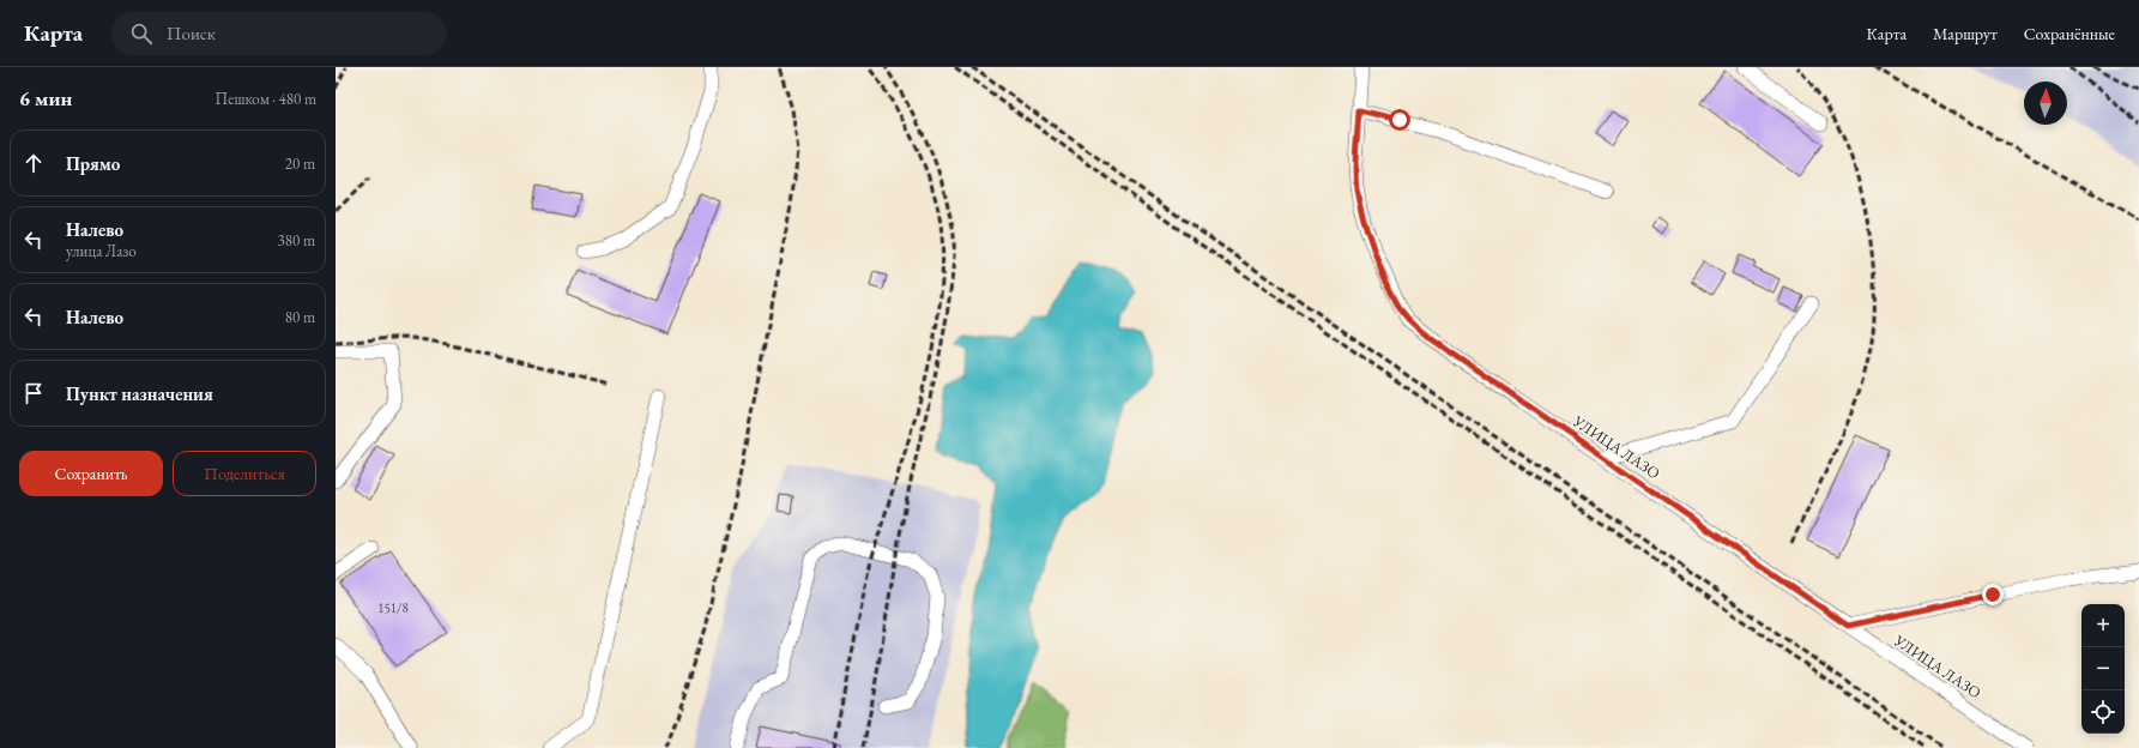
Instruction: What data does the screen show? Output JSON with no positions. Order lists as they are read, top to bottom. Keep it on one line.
{"streets":{"street":["УЛИЦА ЛАЗО"]},"house_numbers":["151/8"],"north":"top","page":{"header":"Карта","search":"Поиск","nav":["Карта","Маршрут","Сохранённые"],"heading":["6 мин","Пешком · 480 m"],"list":[["Прямо","20 m"],["Налево","улица Лазо","380 m"],["Налево","80 m"],"Пункт назначения"],"buttons":["Сохранить","Поделиться"],"map_buttons":["+","−"]}}
